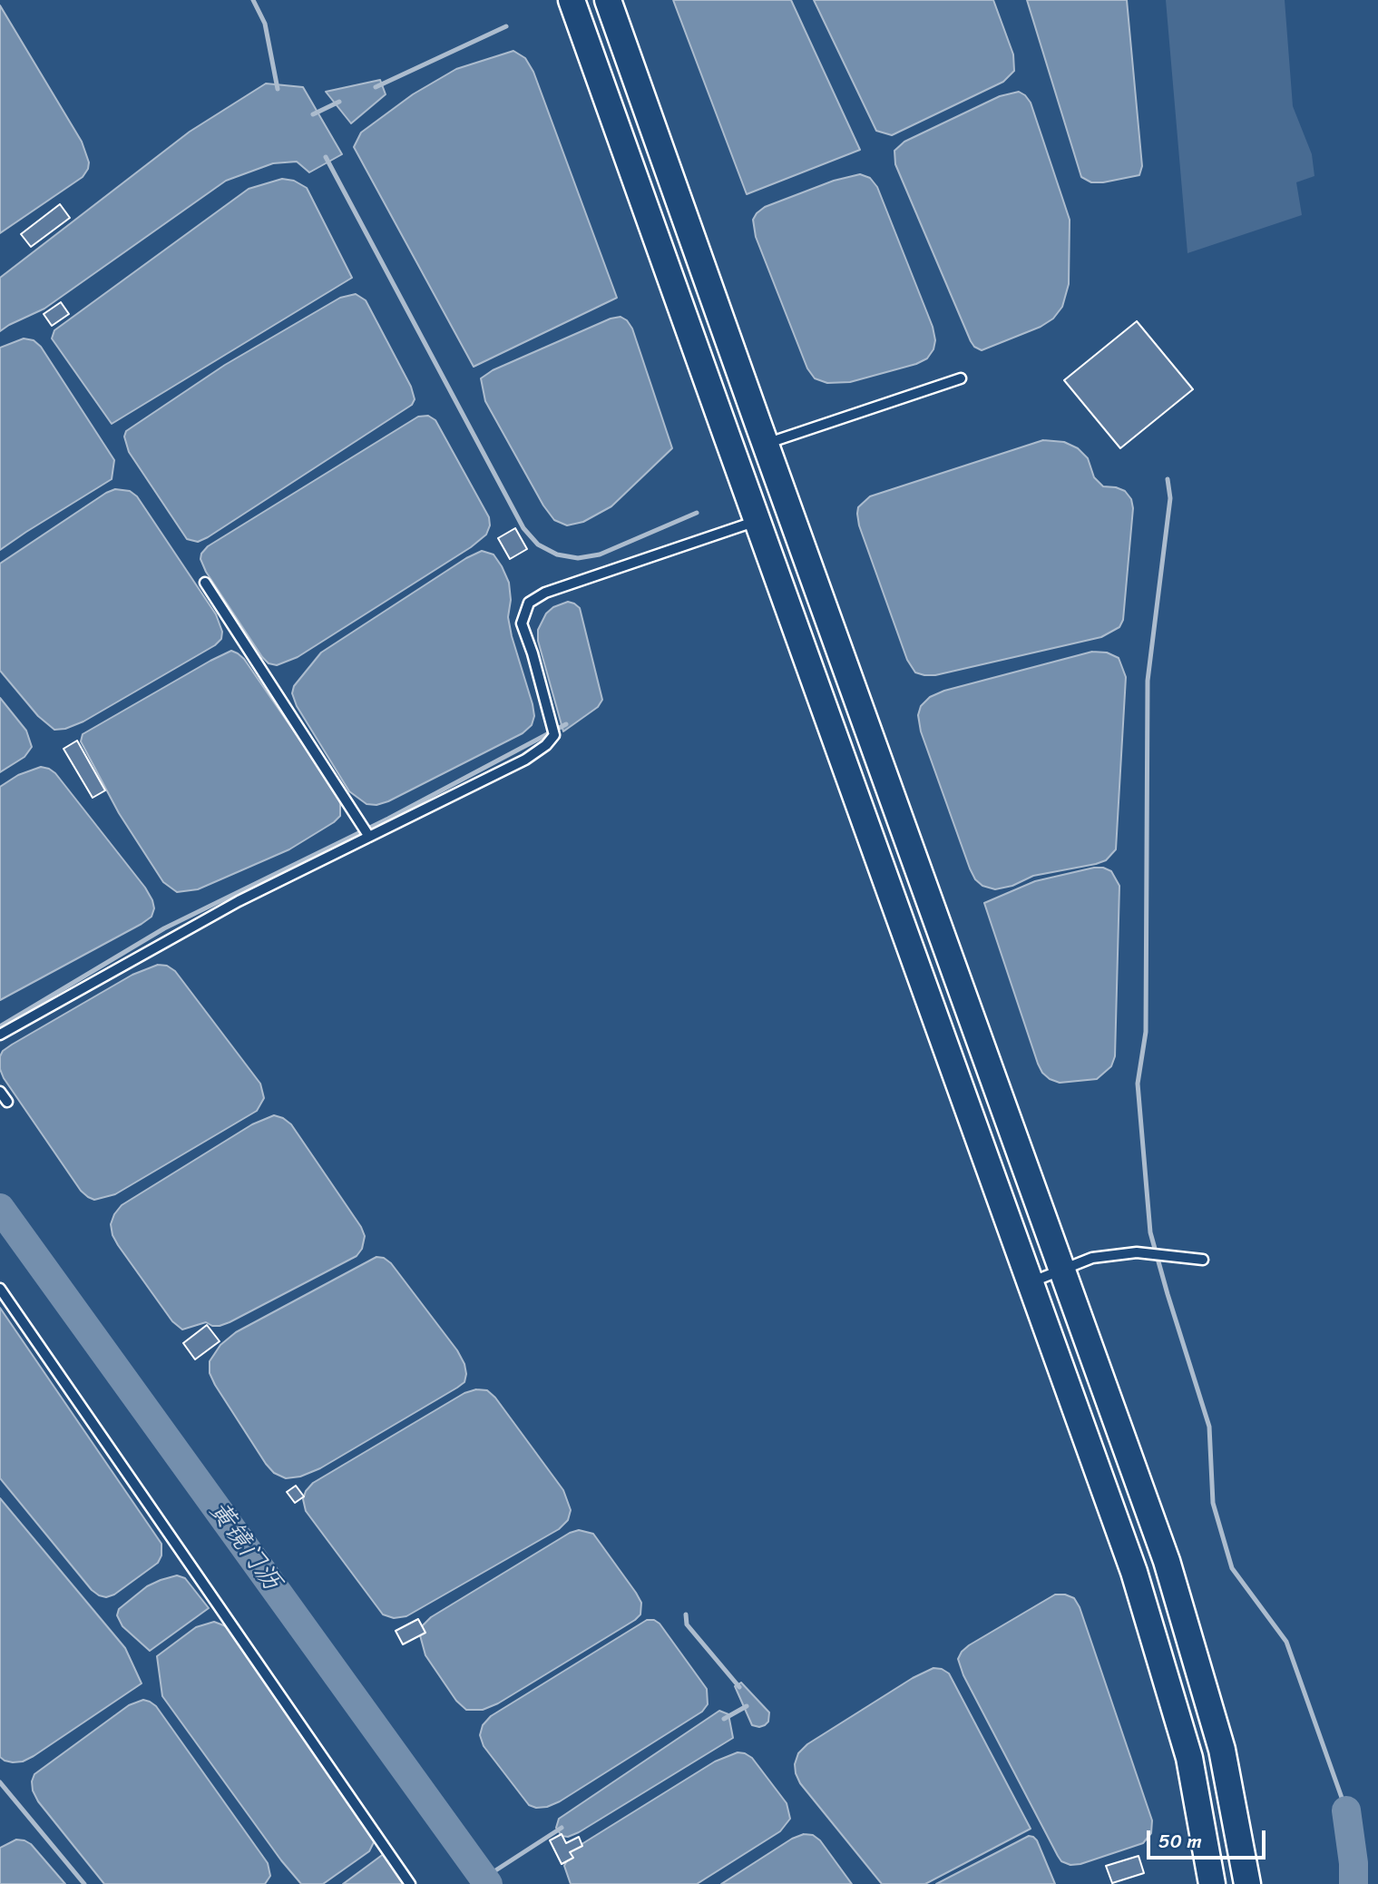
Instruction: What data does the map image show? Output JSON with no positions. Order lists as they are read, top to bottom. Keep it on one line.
{"water":["黄镜门沥"],"scale_bar":"50 m"}
